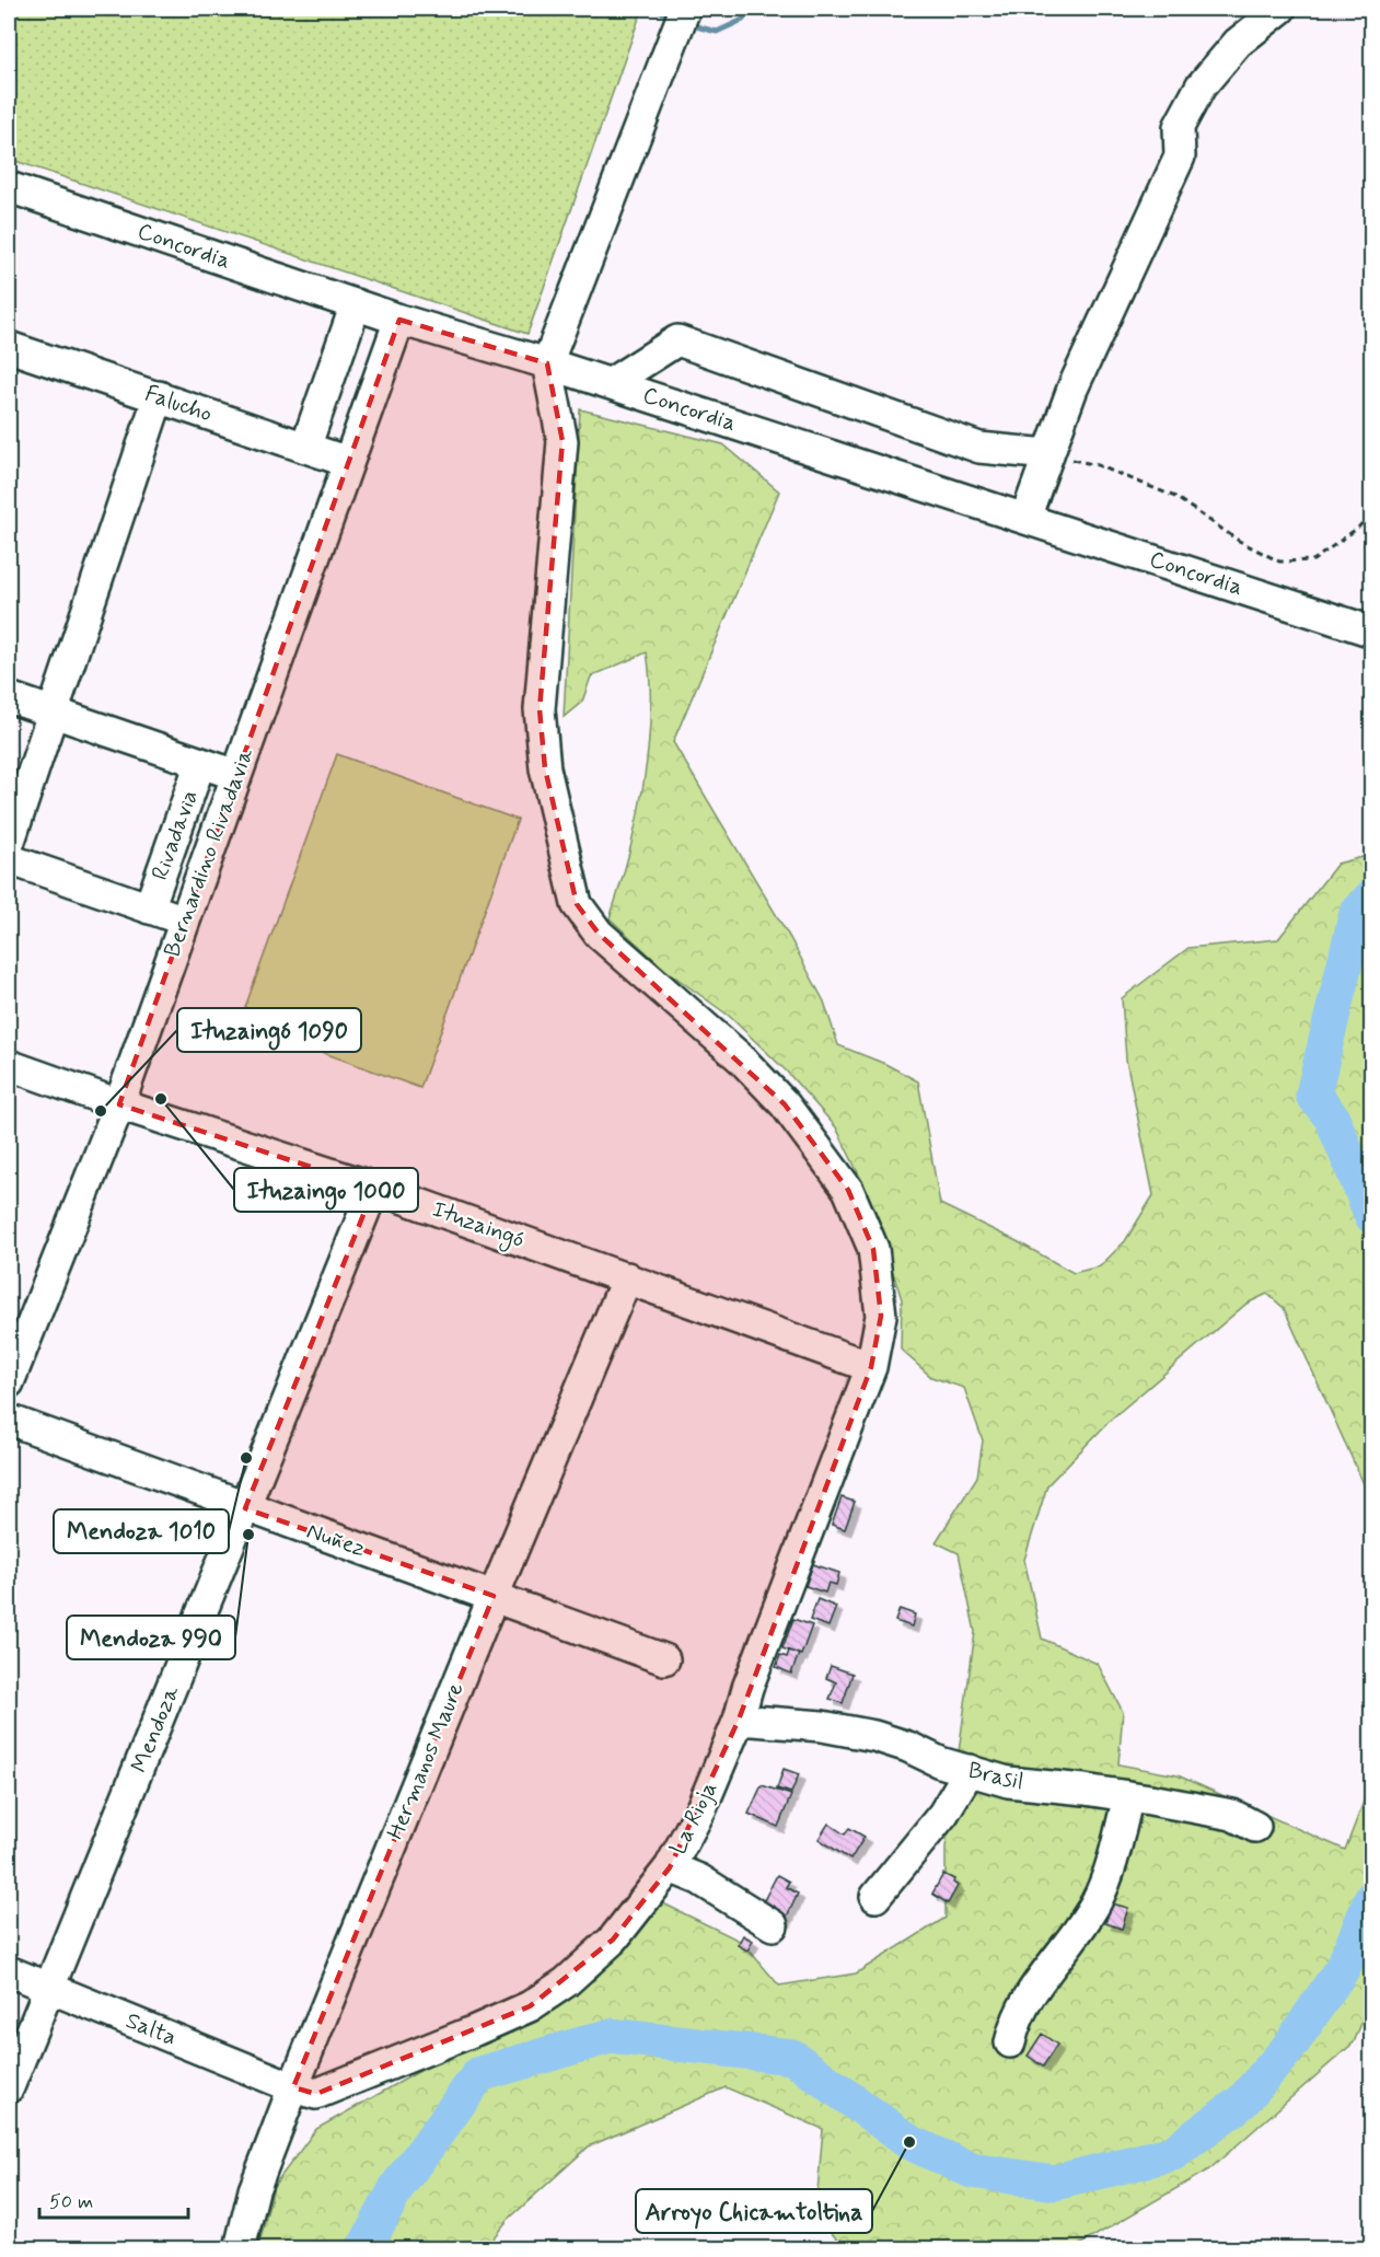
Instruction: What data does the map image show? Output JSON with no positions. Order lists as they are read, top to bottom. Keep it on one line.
{"streets":{"street":["Concordia","Falucho","Rivadavia","Bernardino Rivadavia","Ituzaingó","Nuñez","Mendoza","Hermanos Maure","Brasil","La Rioja","Salta"]},"crossings":[["Concordia","Bernardino Rivadavia"],["Concordia","La Rioja"],["Falucho","Bernardino Rivadavia"],["Bernardino Rivadavia","Ituzaingó"],["Ituzaingó","Mendoza"],["Ituzaingó","Hermanos Maure"],["Ituzaingó","La Rioja"],["Nuñez","Mendoza"],["Nuñez","Hermanos Maure"],["Mendoza","Salta"],["Hermanos Maure","La Rioja"],["Hermanos Maure","Salta"],["Brasil","La Rioja"],["La Rioja","Salta"]],"places":["Ituzaingo 1000","Ituzaingó 1090","Mendoza 1010","Mendoza 990","Arroyo Chicamtoltina"],"scale_bar":"50 m"}
